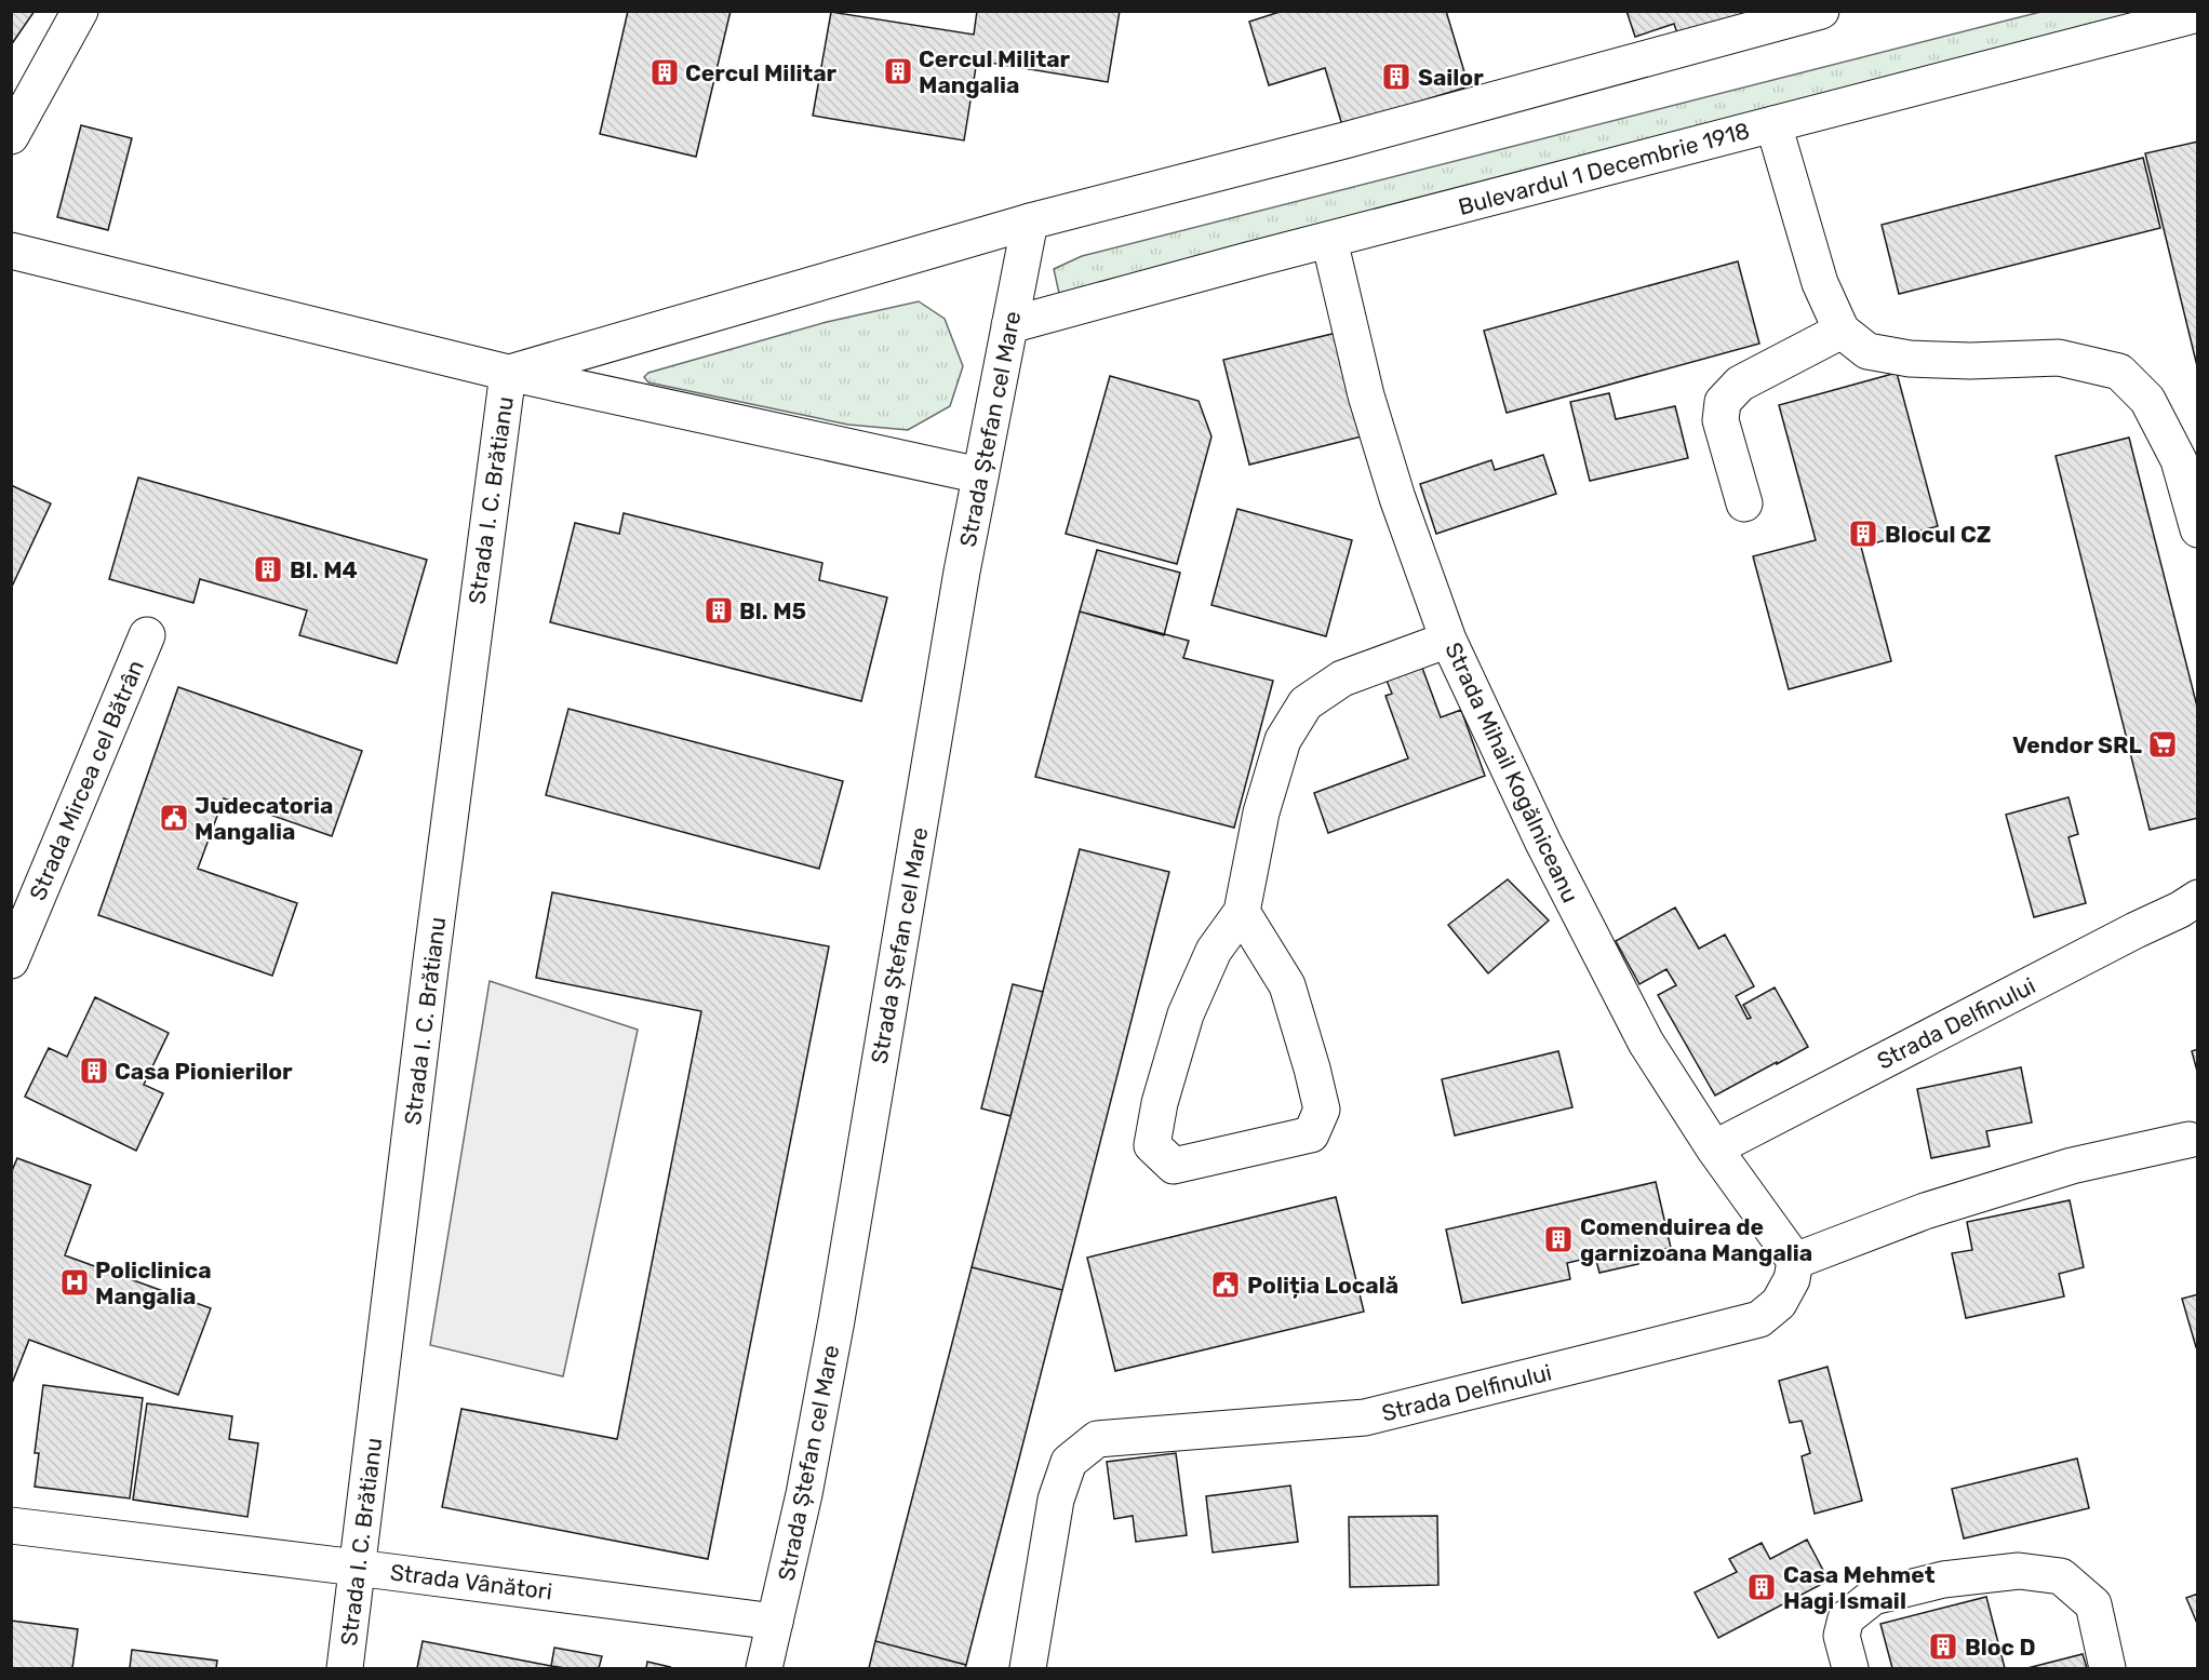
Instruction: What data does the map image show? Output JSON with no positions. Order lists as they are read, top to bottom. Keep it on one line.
{"streets":{"street":["Bulevardul 1 Decembrie 1918","Strada Ștefan cel Mare","Strada I. C. Brătianu","Strada Mihail Kogălniceanu","Strada Mircea cel Bătrân","Strada Delfinului","Strada Vânători"]},"crossings":[["Bulevardul 1 Decembrie 1918","Strada Ștefan cel Mare"],["Bulevardul 1 Decembrie 1918","Strada Mihail Kogălniceanu"],["Strada Ștefan cel Mare","Strada Vânători"],["Strada I. C. Brătianu","Strada Vânători"],["Strada Mihail Kogălniceanu","Strada Delfinului"]],"places":{"building":["Cercul Militar Mangalia","Cercul Militar","Sailor","Blocul CZ","Bl. M4","Bl. M5","Casa Pionierilor","Comenduirea de garnizoana Mangalia","Casa Mehmet Hagi Ismail","Bloc D"],"supermarket":["Vendor SRL"],"public building":["Judecatoria Mangalia","Poliția Locală"],"hospital":["Policlinica Mangalia"]}}
